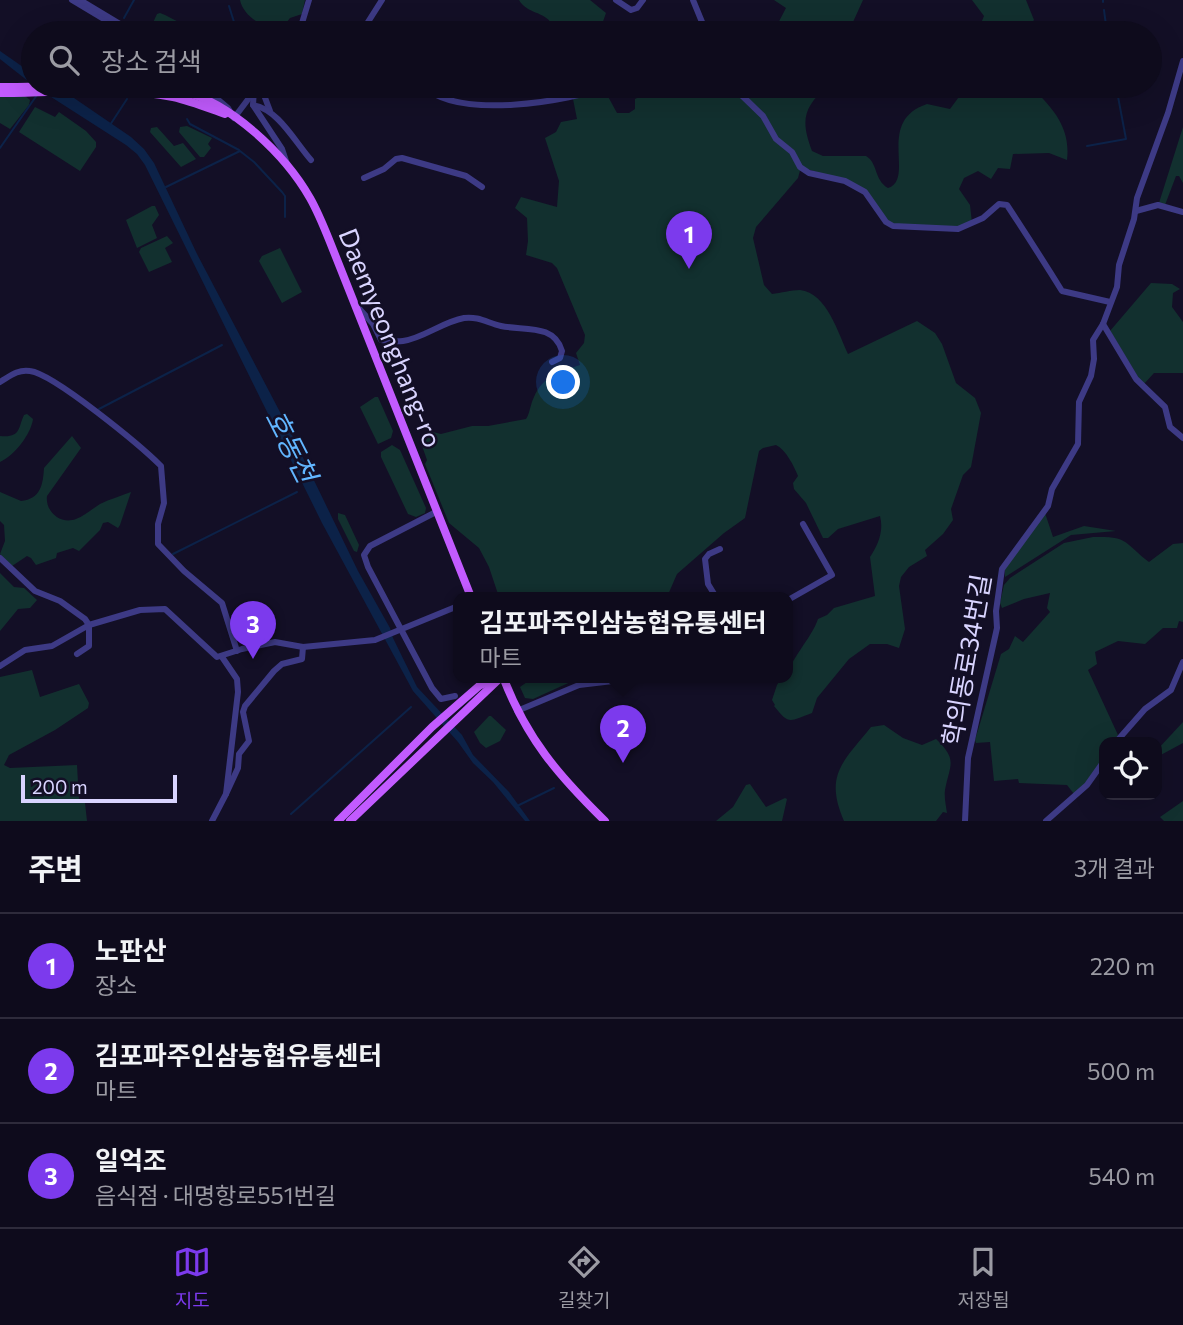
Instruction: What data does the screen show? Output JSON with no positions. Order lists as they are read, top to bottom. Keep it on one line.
{"streets":{"main road":["Daemyeonghang-ro"],"street":["학의동로34번길"]},"water":["호동천"],"scale_bar":"200 m","page":{"search":"장소 검색","pins":["1","3","2"],"popup":["김포파주인삼농협유통센터","마트"],"scale":"200 m","heading":["주변","3개 결과"],"list":[{"mark":"1","name":"노판산","note":"장소","value":"220 m"},{"mark":"2","name":"김포파주인삼농협유통센터","note":"마트","value":"500 m"},{"mark":"3","name":"일억조","note":"음식점 · 대명항로551번길","value":"540 m"}],"nav":["지도","길찾기","저장됨"]}}
